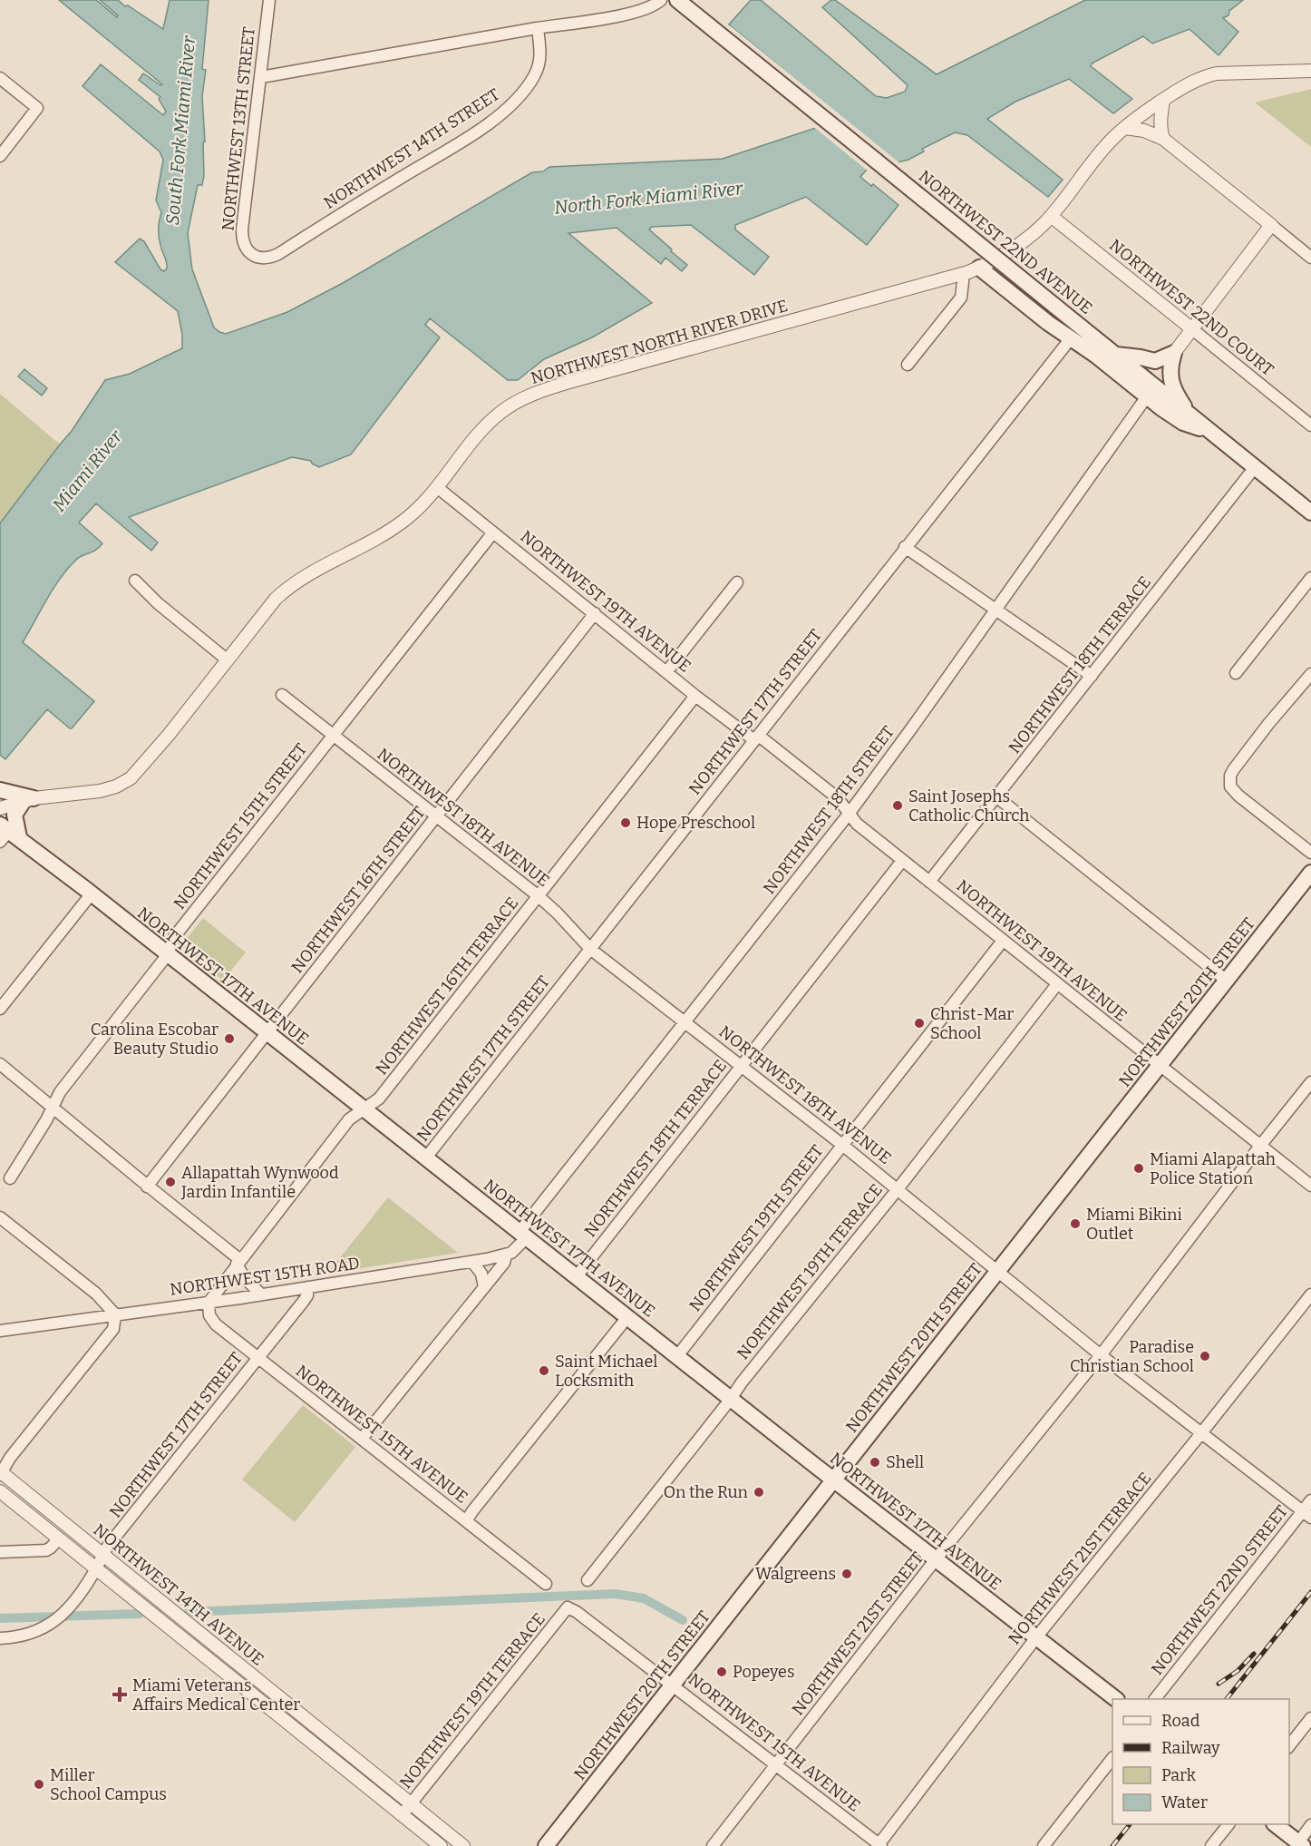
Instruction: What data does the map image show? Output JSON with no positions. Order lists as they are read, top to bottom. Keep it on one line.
{"streets":{"main road":["NORTHWEST 22ND AVENUE","NORTHWEST 17TH AVENUE","NORTHWEST 20TH STREET"],"street":["NORTHWEST 13TH STREET","NORTHWEST 14TH STREET","NORTHWEST 22ND COURT","NORTHWEST NORTH RIVER DRIVE","NORTHWEST 19TH AVENUE","NORTHWEST 18TH TERRACE","NORTHWEST 17TH STREET","NORTHWEST 18TH STREET","NORTHWEST 18TH AVENUE","NORTHWEST 15TH STREET","NORTHWEST 16TH STREET","NORTHWEST 16TH TERRACE","NORTHWEST 19TH STREET","NORTHWEST 19TH TERRACE","NORTHWEST 15TH ROAD","NORTHWEST 15TH AVENUE","NORTHWEST 21ST TERRACE","NORTHWEST 22ND STREET","NORTHWEST 14TH AVENUE","NORTHWEST 21ST STREET"]},"crossings":[["NORTHWEST 13TH STREET","NORTHWEST 14TH STREET"],["NORTHWEST 22ND AVENUE","NORTHWEST 18TH TERRACE"],["NORTHWEST 22ND COURT","NORTHWEST NORTH RIVER DRIVE"],["NORTHWEST NORTH RIVER DRIVE","NORTHWEST 19TH AVENUE"],["NORTHWEST 19TH AVENUE","NORTHWEST 18TH TERRACE"],["NORTHWEST 19TH AVENUE","NORTHWEST 17TH STREET"],["NORTHWEST 19TH AVENUE","NORTHWEST 18TH STREET"],["NORTHWEST 19TH AVENUE","NORTHWEST 15TH STREET"],["NORTHWEST 19TH AVENUE","NORTHWEST 16TH STREET"],["NORTHWEST 19TH AVENUE","NORTHWEST 16TH TERRACE"],["NORTHWEST 19TH AVENUE","NORTHWEST 20TH STREET"],["NORTHWEST 19TH AVENUE","NORTHWEST 19TH STREET"],["NORTHWEST 19TH AVENUE","NORTHWEST 19TH TERRACE"],["NORTHWEST 19TH AVENUE","NORTHWEST 21ST STREET"],["NORTHWEST 18TH TERRACE","NORTHWEST 18TH AVENUE"],["NORTHWEST 18TH TERRACE","NORTHWEST 17TH AVENUE"],["NORTHWEST 17TH STREET","NORTHWEST 18TH AVENUE"],["NORTHWEST 17TH STREET","NORTHWEST 17TH AVENUE"],["NORTHWEST 17TH STREET","NORTHWEST 15TH ROAD"],["NORTHWEST 17TH STREET","NORTHWEST 15TH AVENUE"],["NORTHWEST 17TH STREET","NORTHWEST 14TH AVENUE"],["NORTHWEST 18TH STREET","NORTHWEST 18TH AVENUE"],["NORTHWEST 18TH STREET","NORTHWEST 17TH AVENUE"],["NORTHWEST 18TH AVENUE","NORTHWEST 15TH STREET"],["NORTHWEST 18TH AVENUE","NORTHWEST 16TH STREET"],["NORTHWEST 18TH AVENUE","NORTHWEST 16TH TERRACE"],["NORTHWEST 18TH AVENUE","NORTHWEST 20TH STREET"],["NORTHWEST 18TH AVENUE","NORTHWEST 19TH STREET"],["NORTHWEST 18TH AVENUE","NORTHWEST 19TH TERRACE"],["NORTHWEST 18TH AVENUE","NORTHWEST 21ST TERRACE"],["NORTHWEST 18TH AVENUE","NORTHWEST 22ND STREET"],["NORTHWEST 18TH AVENUE","NORTHWEST 21ST STREET"],["NORTHWEST 15TH STREET","NORTHWEST 17TH AVENUE"],["NORTHWEST 16TH STREET","NORTHWEST 17TH AVENUE"],["NORTHWEST 17TH AVENUE","NORTHWEST 16TH TERRACE"],["NORTHWEST 17TH AVENUE","NORTHWEST 20TH STREET"],["NORTHWEST 17TH AVENUE","NORTHWEST 19TH STREET"],["NORTHWEST 17TH AVENUE","NORTHWEST 19TH TERRACE"],["NORTHWEST 17TH AVENUE","NORTHWEST 21ST TERRACE"],["NORTHWEST 17TH AVENUE","NORTHWEST 21ST STREET"],["NORTHWEST 16TH TERRACE","NORTHWEST 15TH ROAD"],["NORTHWEST 16TH TERRACE","NORTHWEST 15TH AVENUE"],["NORTHWEST 20TH STREET","NORTHWEST 15TH AVENUE"],["NORTHWEST 19TH TERRACE","NORTHWEST 15TH AVENUE"],["NORTHWEST 19TH TERRACE","NORTHWEST 14TH AVENUE"],["NORTHWEST 15TH ROAD","NORTHWEST 15TH AVENUE"],["NORTHWEST 15TH AVENUE","NORTHWEST 21ST TERRACE"],["NORTHWEST 15TH AVENUE","NORTHWEST 21ST STREET"]],"water":["South Fork Miami River","North Fork Miami River","Miami River"],"places":{"other":["Saint Josephs Catholic Church","Hope Preschool","Christ-Mar School","Carolina Escobar Beauty Studio","Miami Alapattah Police Station","Allapattah Wynwood Jardin Infantile","Miami Bikini Outlet","Paradise Christian School","Saint Michael Locksmith","Shell","On the Run","Walgreens","Popeyes","Miller School Campus"],"health":["Miami Veterans Affairs Medical Center"]},"legend":["Road","Railway","Park","Water"]}
